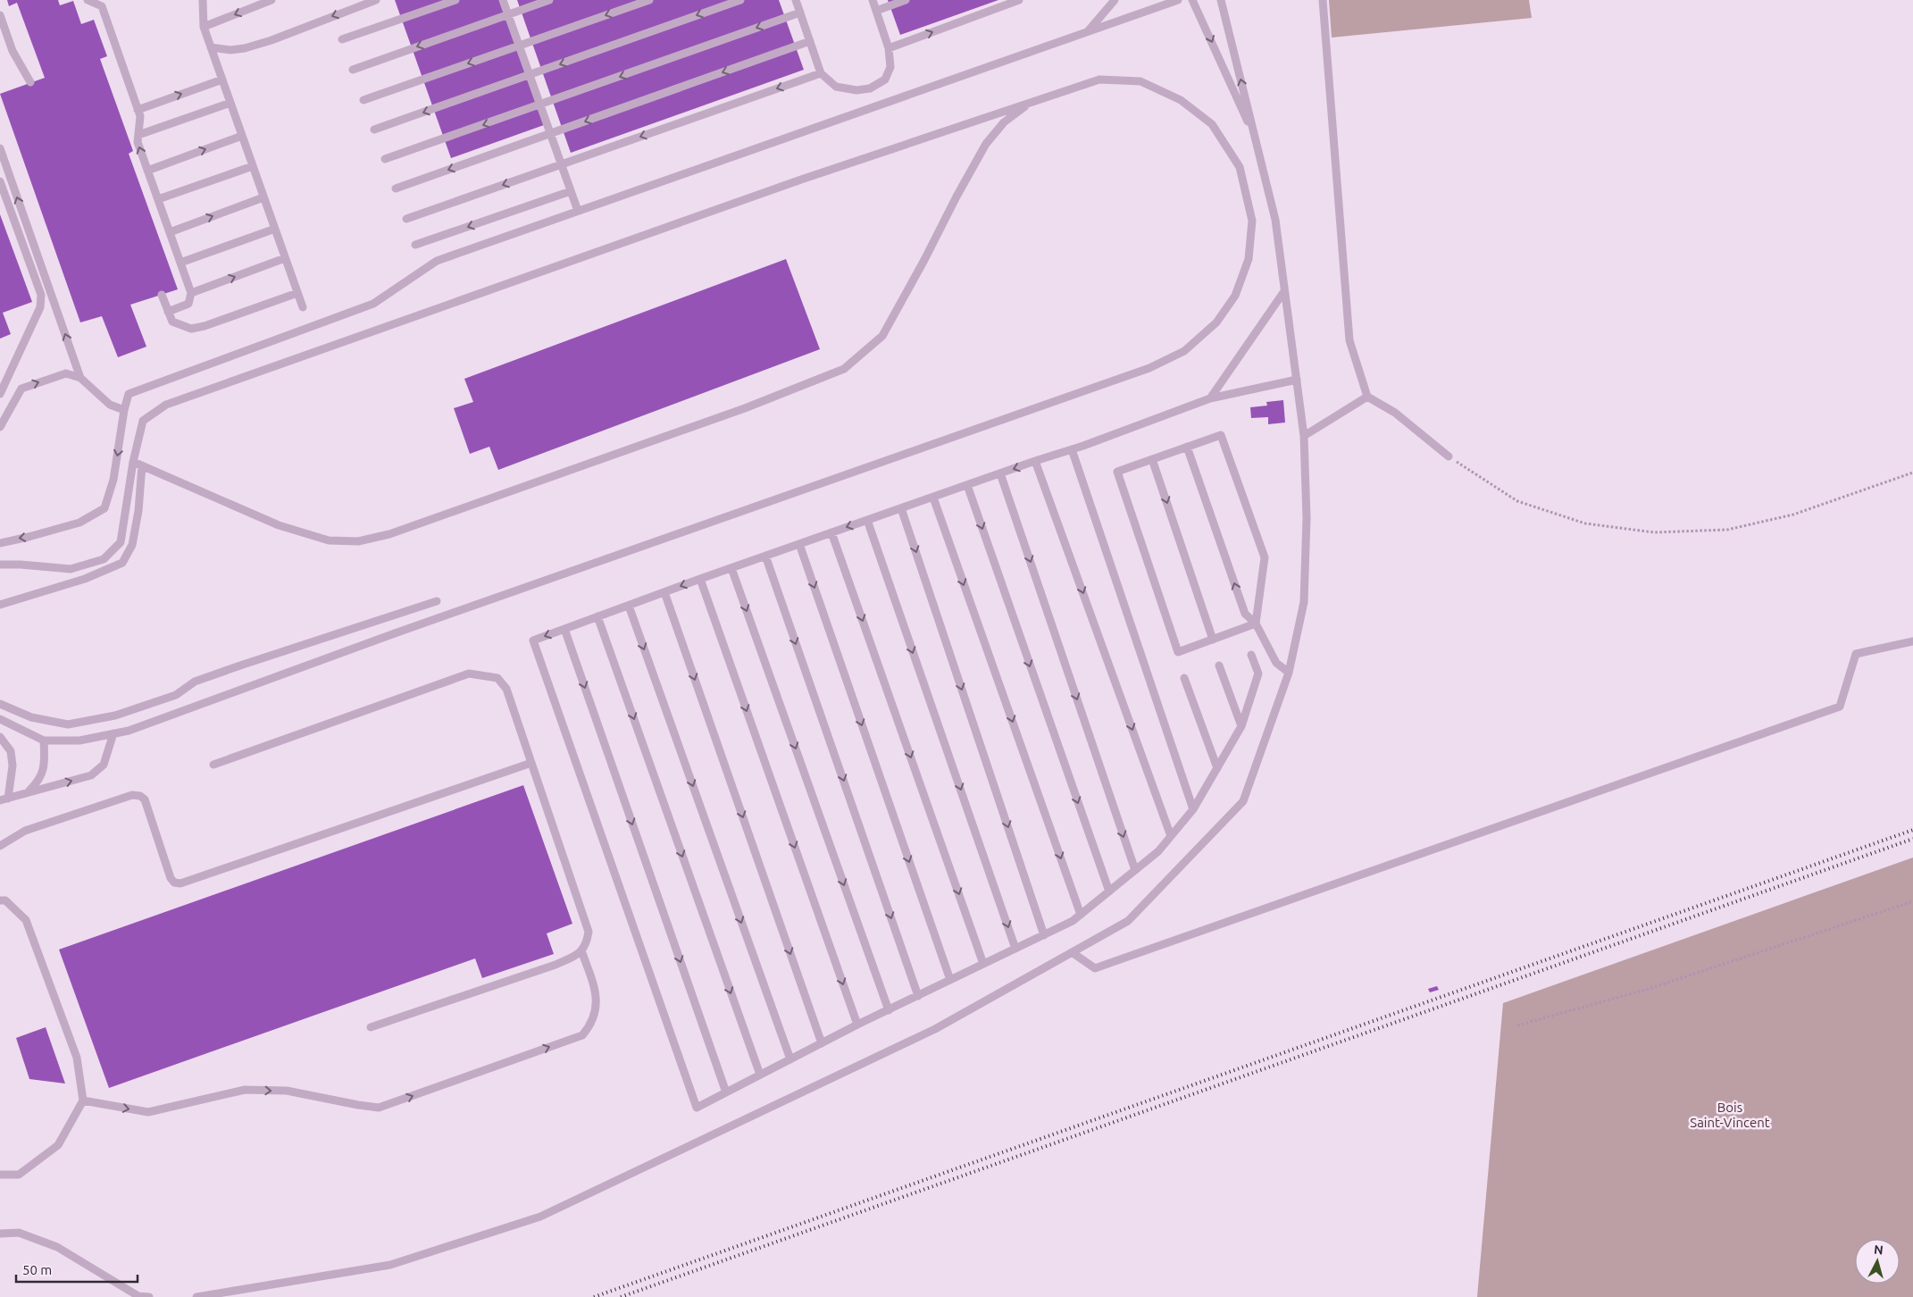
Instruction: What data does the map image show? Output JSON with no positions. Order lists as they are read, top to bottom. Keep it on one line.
{"parks":["Bois Saint-Vincent"],"scale_bar":"50 m","north":"top"}
